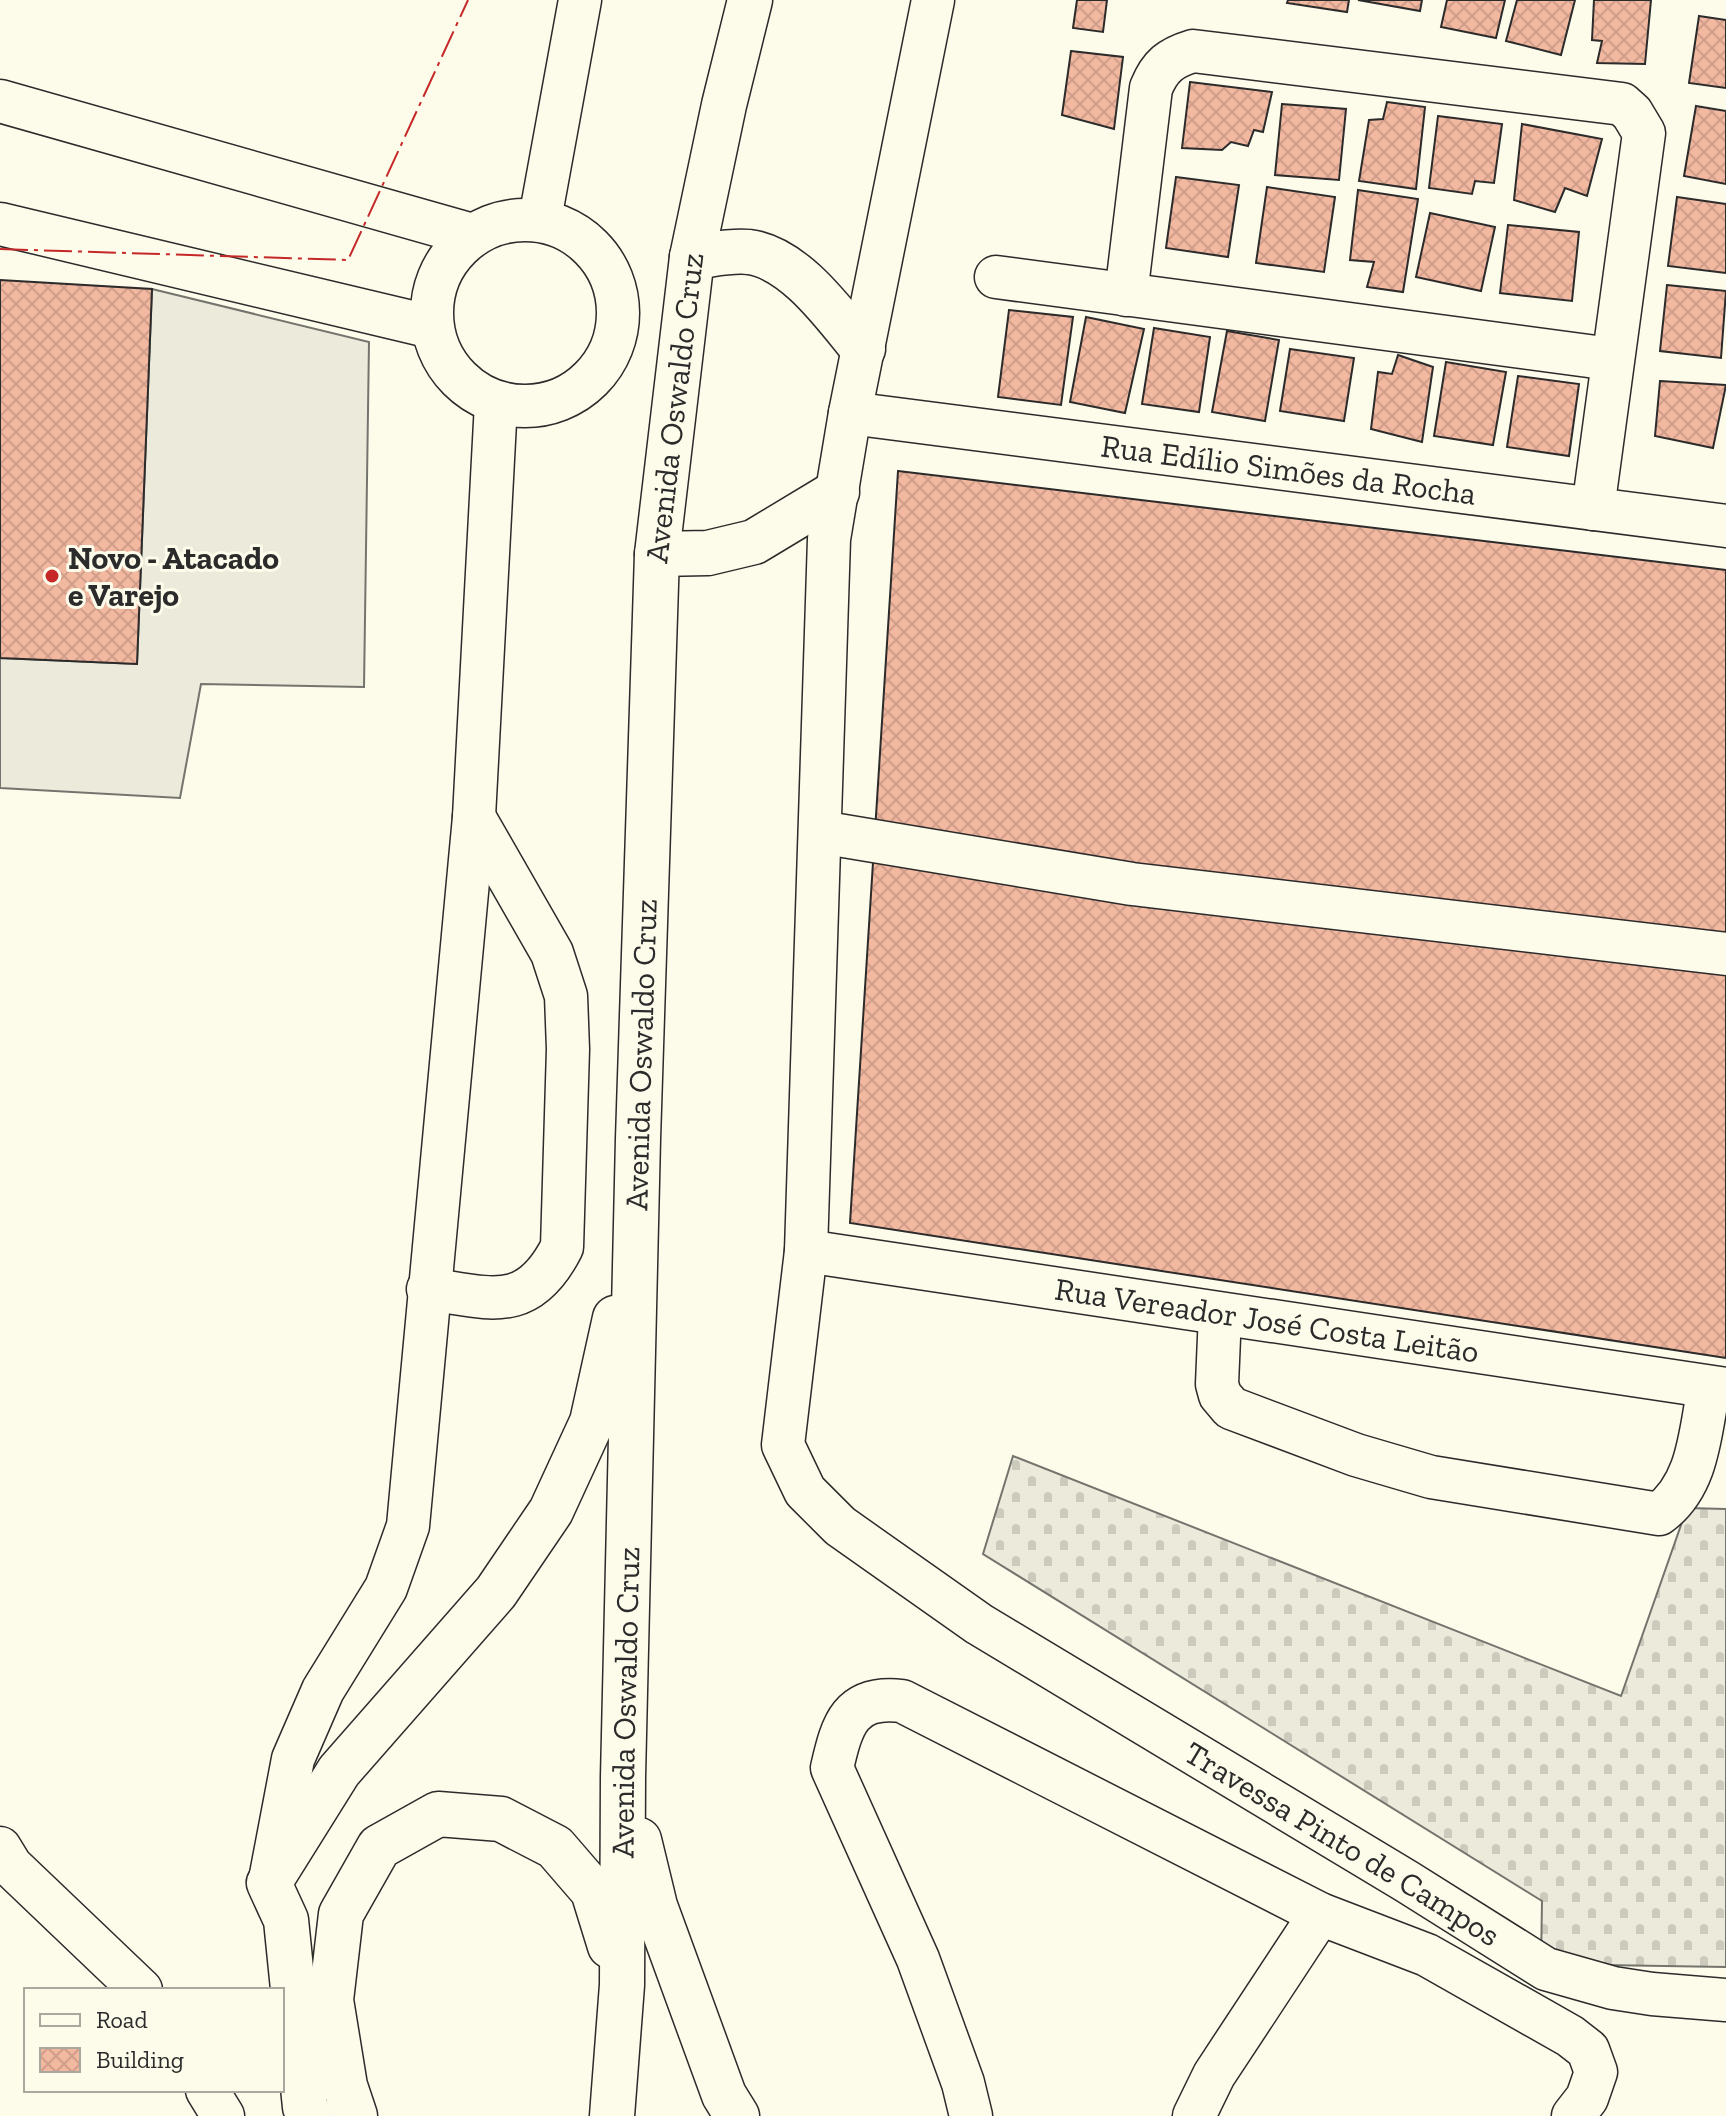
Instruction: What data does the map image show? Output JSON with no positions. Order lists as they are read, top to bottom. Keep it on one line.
{"streets":{"highway":["Avenida Oswaldo Cruz"],"street":["Rua Edílio Simões da Rocha","Rua Vereador José Costa Leitão","Travessa Pinto de Campos"]},"crossings":[["Rua Vereador José Costa Leitão","Travessa Pinto de Campos"]],"places":["Novo - Atacado e Varejo"],"legend":["Road","Building"]}
